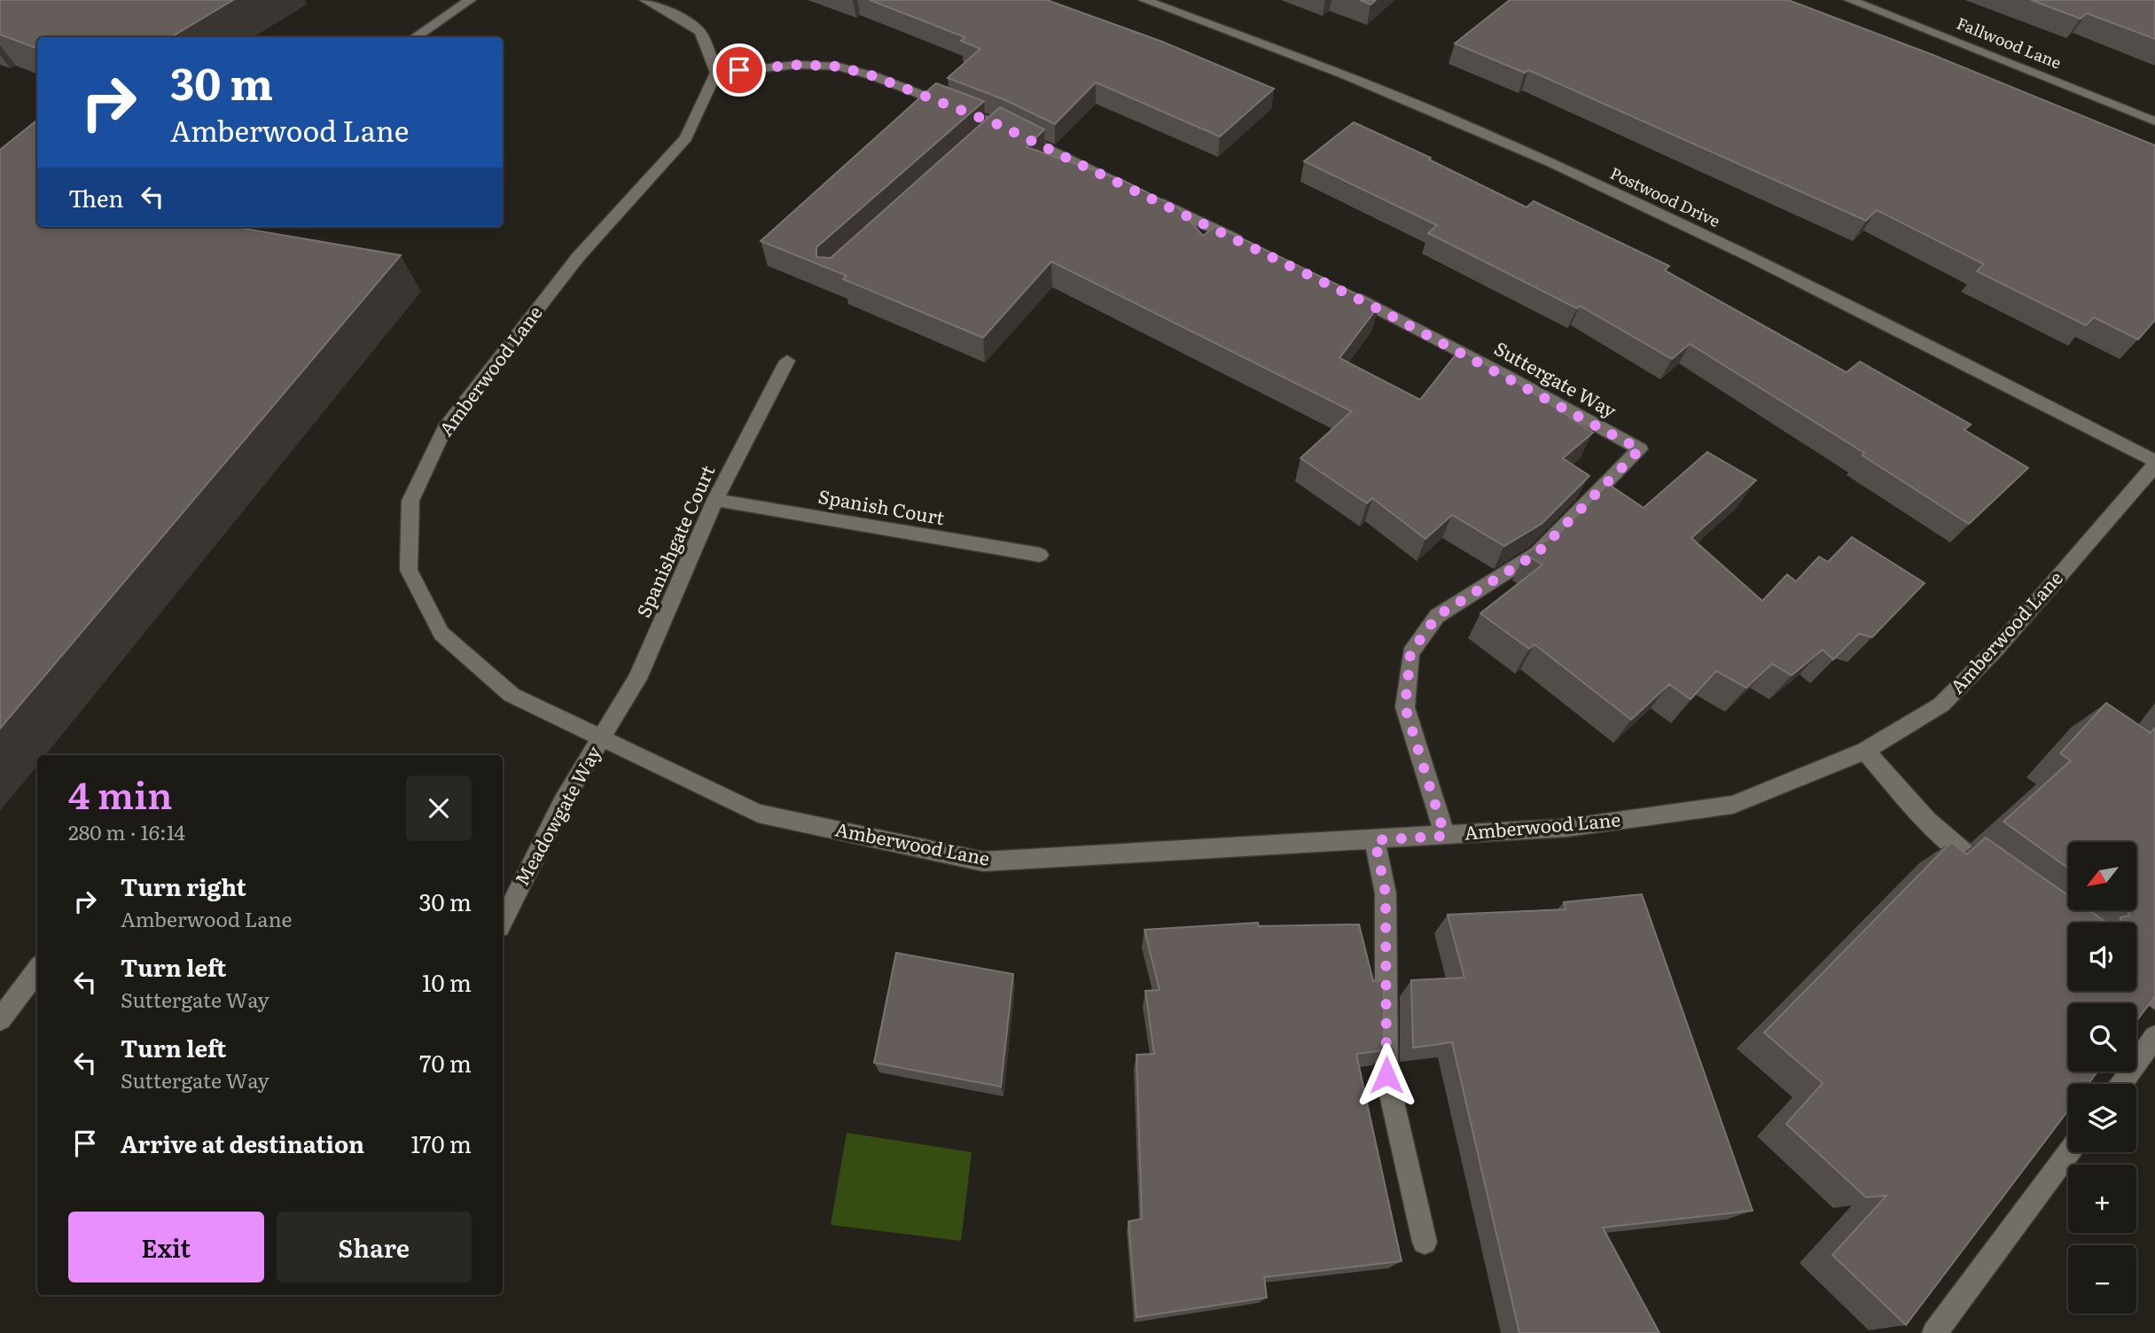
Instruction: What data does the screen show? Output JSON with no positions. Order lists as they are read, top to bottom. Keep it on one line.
{"streets":{"street":["Fallwood Lane","Postwood Drive","Amberwood Lane","Suttergate Way","Spanish Court","Spanishgate Court","Meadowgate Way"]},"crossings":[["Postwood Drive","Amberwood Lane"],["Amberwood Lane","Suttergate Way"],["Amberwood Lane","Spanishgate Court"],["Amberwood Lane","Meadowgate Way"],["Spanish Court","Spanishgate Court"],["Spanishgate Court","Meadowgate Way"]],"north":"bottom left","page":{"turn":["30 m","Amberwood Lane"],"then":"Then","heading":["4 min","280 m · 16:14"],"map_buttons":["+","−"],"list":[{"name":"Turn right","note":"Amberwood Lane","value":"30 m"},{"name":"Turn left","note":"Suttergate Way","value":"10 m"},{"name":"Turn left","note":"Suttergate Way","value":"70 m"},{"name":"Arrive at destination","value":"170 m"}],"buttons":["Exit","Share"]}}
